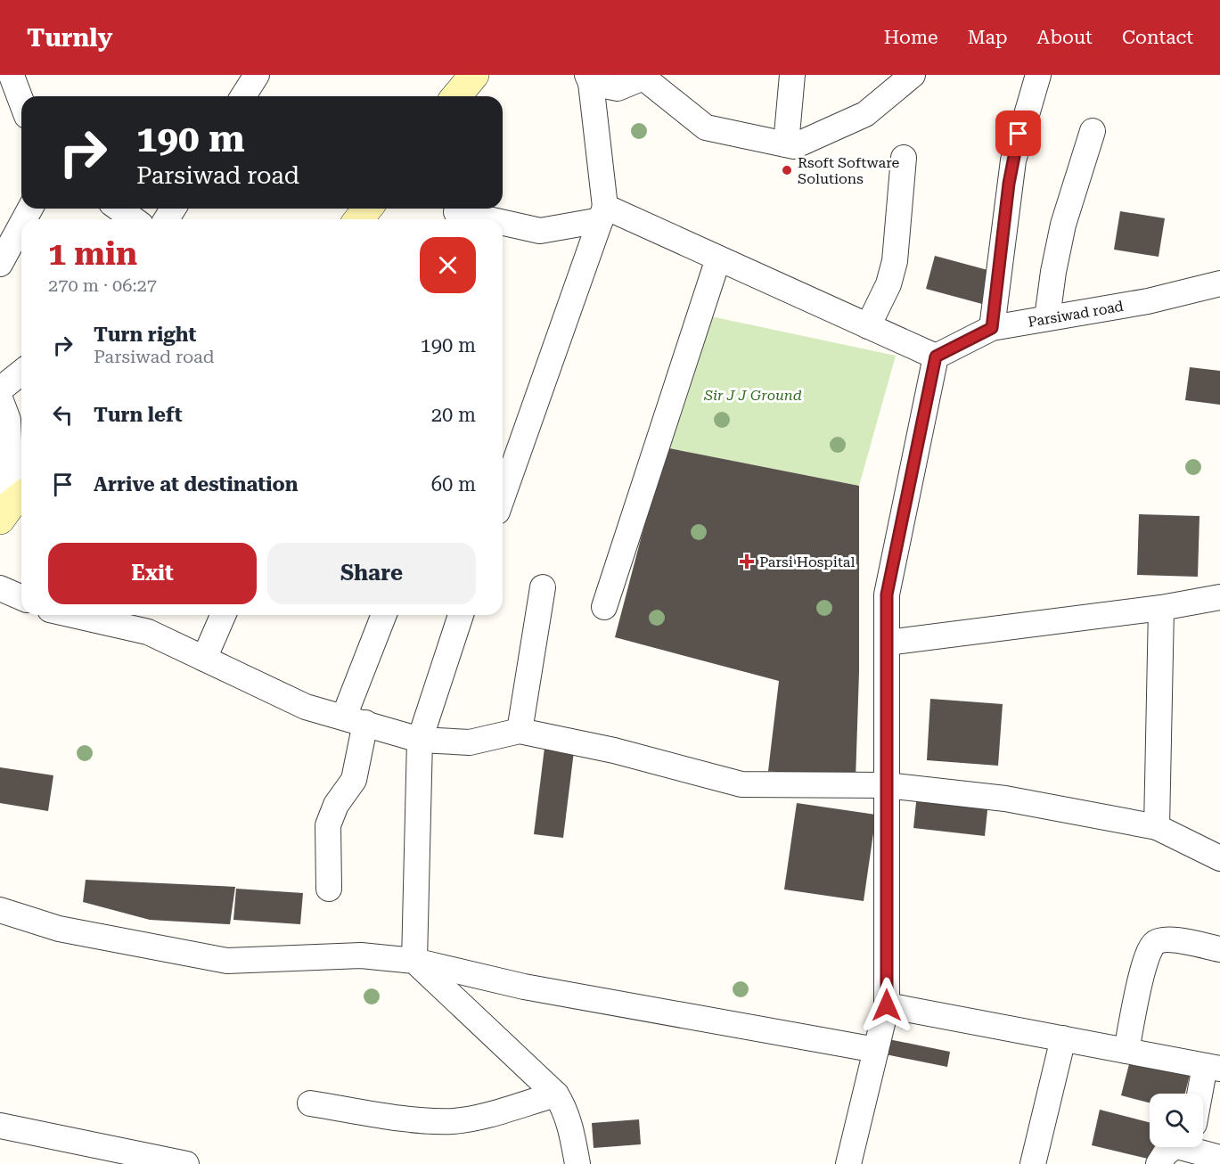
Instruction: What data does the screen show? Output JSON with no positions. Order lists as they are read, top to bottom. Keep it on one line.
{"streets":{"street":["Parsiwad road"]},"parks":["Sir J J Ground"],"places":{"other":["Rsoft Software Solutions"],"health":["Parsi Hospital"]},"page":{"header":"Turnly","nav":["Home","Map","About","Contact"],"turn":["190 m","Parsiwad road"],"heading":["1 min","270 m · 06:27"],"list":[{"name":"Turn right","note":"Parsiwad road","value":"190 m"},{"name":"Turn left","value":"20 m"},{"name":"Arrive at destination","value":"60 m"}],"buttons":["Exit","Share"]}}
